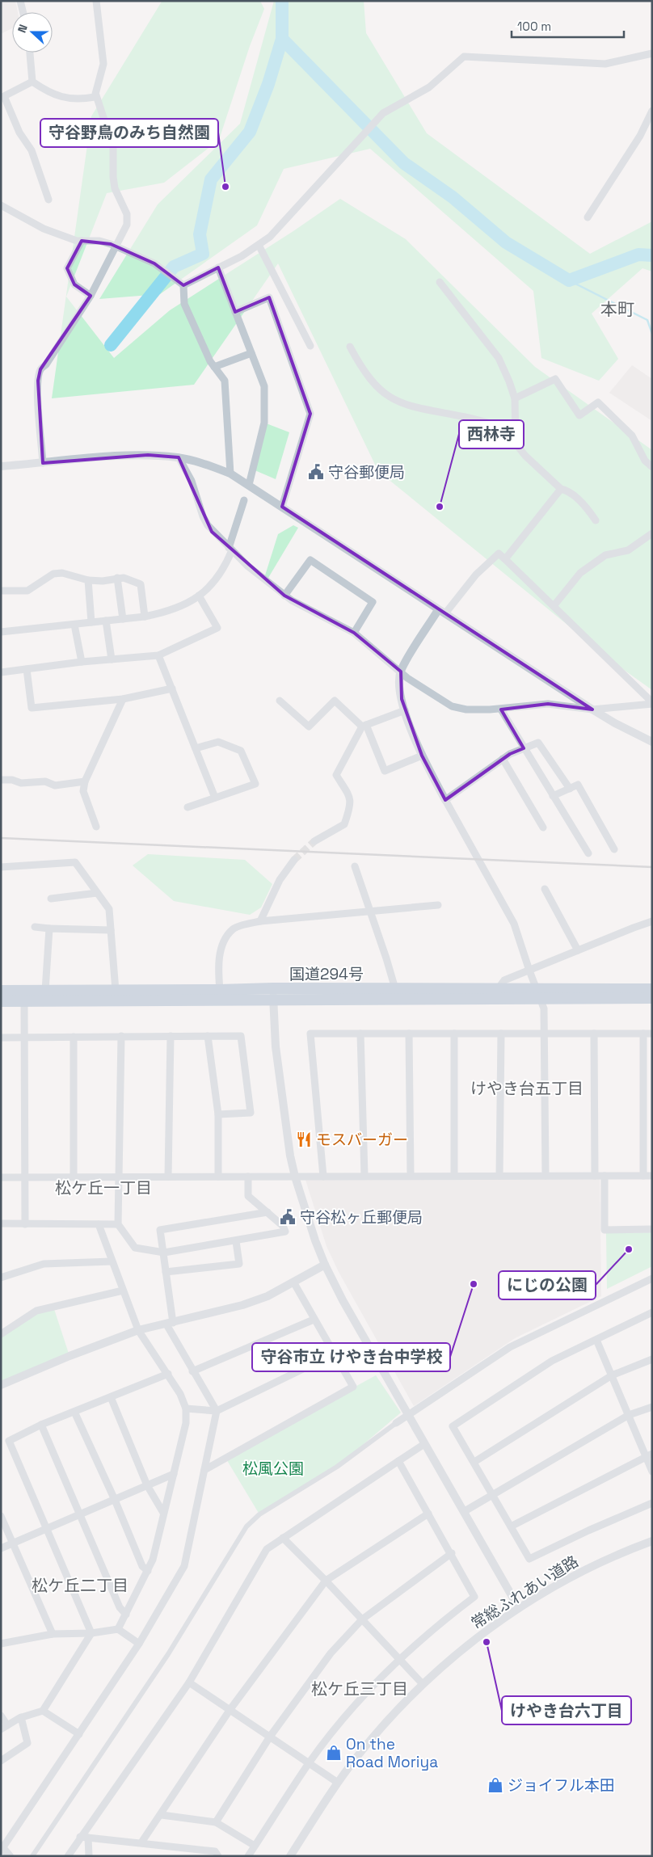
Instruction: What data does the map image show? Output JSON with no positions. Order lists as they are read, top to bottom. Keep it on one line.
{"streets":{"highway":["国道294号"],"street":["常総ふれあい道路"]},"districts":["本町","けやき台五丁目","松ケ丘一丁目","松ケ丘二丁目","松ケ丘三丁目"],"parks":["松風公園"],"places":{"other":["守谷野鳥のみち自然園","西林寺","にじの公園","守谷市立 けやき台中学校","けやき台六丁目"],"public building":["守谷郵便局","守谷松ヶ丘郵便局"],"restaurant":["モスバーガー"],"shop":["On the Road Moriya","ジョイフル本田"]},"scale_bar":"100 m","north":"left"}
